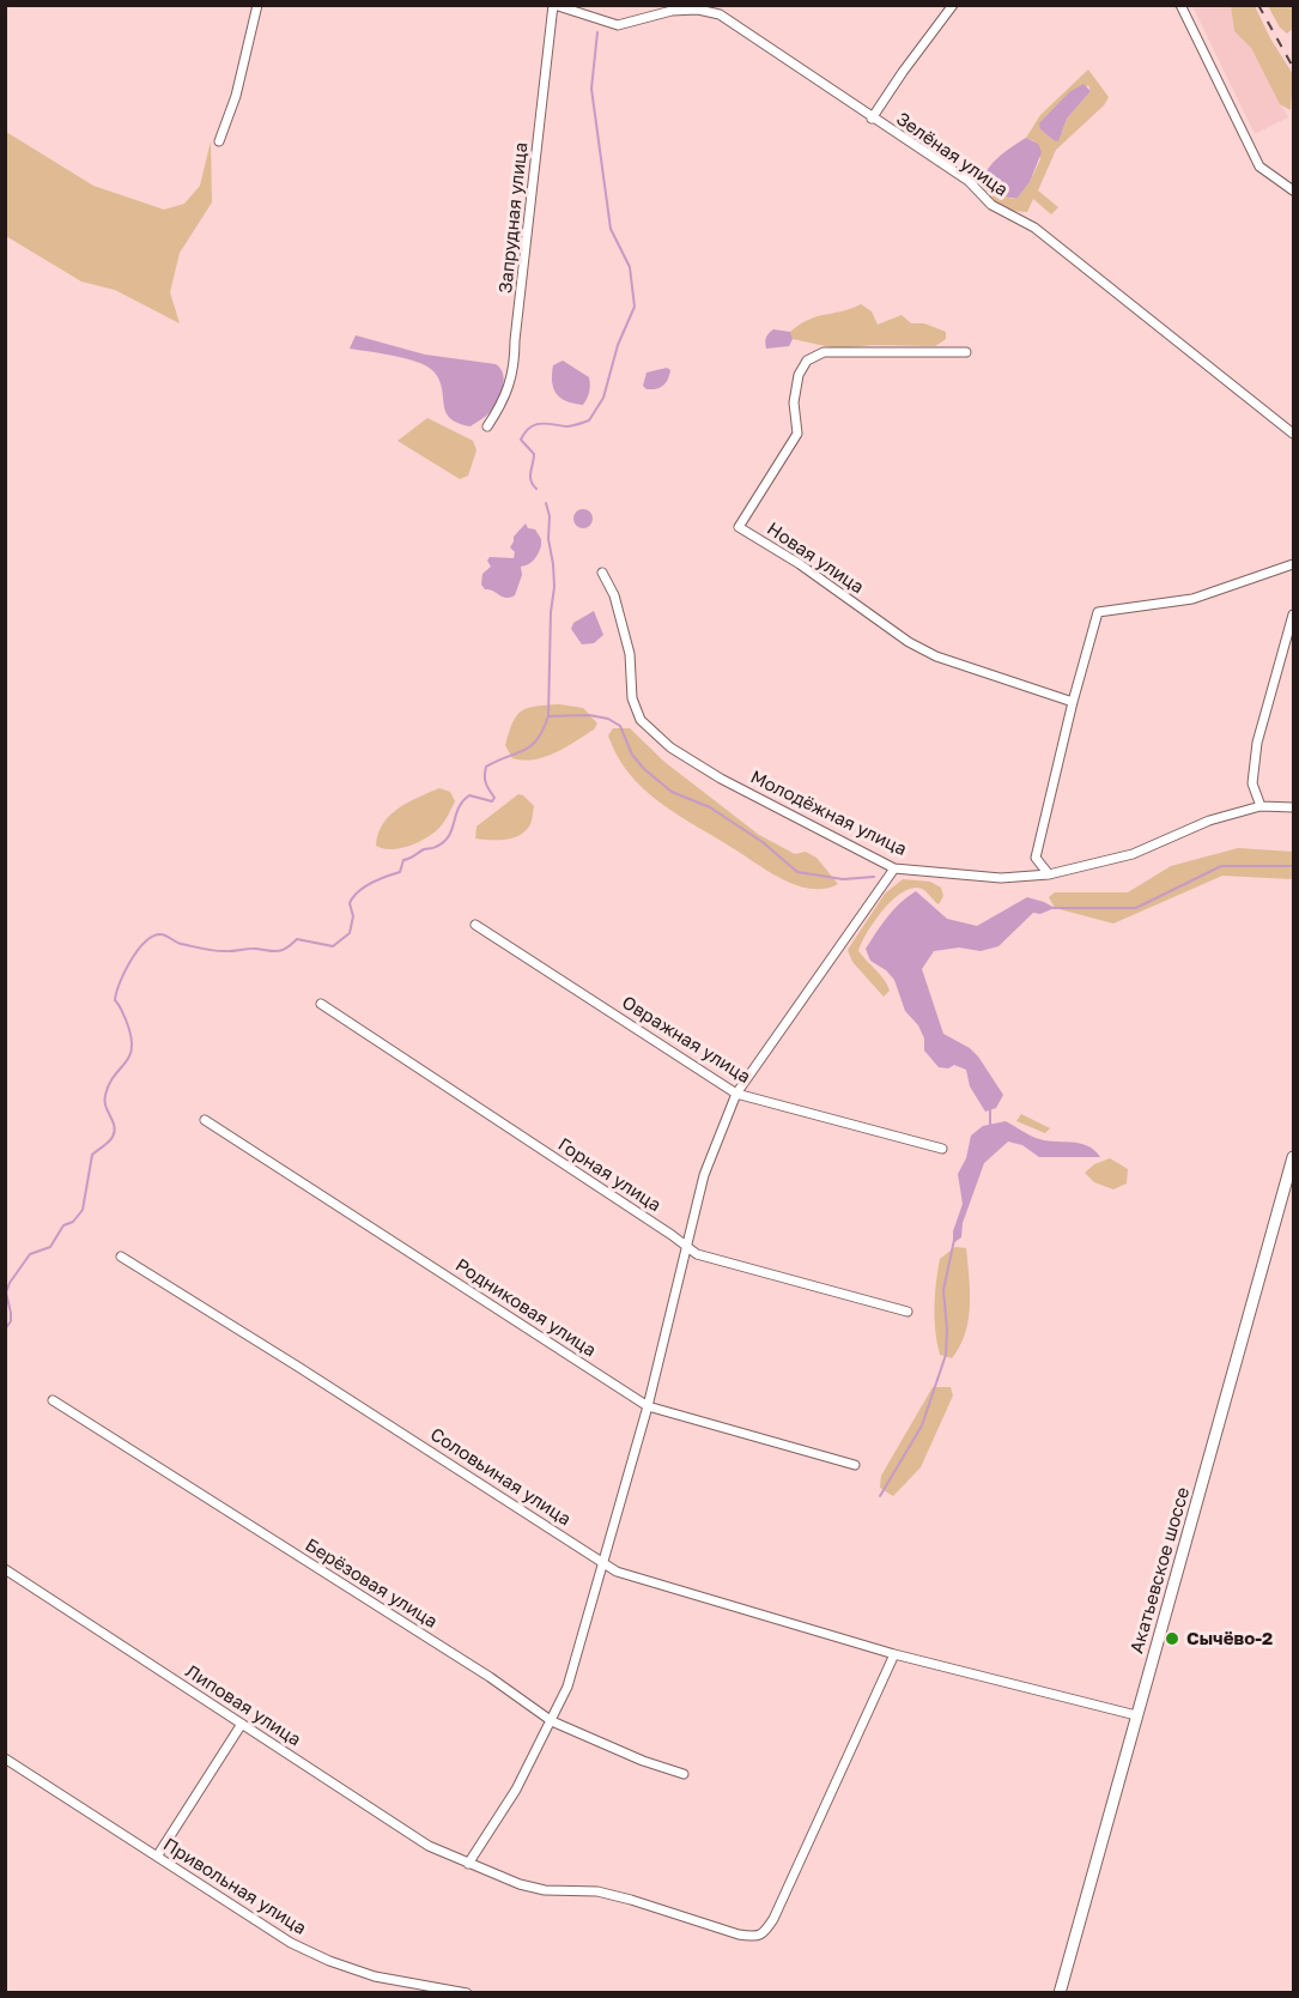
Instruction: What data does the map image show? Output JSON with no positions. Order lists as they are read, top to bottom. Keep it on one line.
{"streets":{"street":["Зелёная улица","Запрудная улица","Новая улица","Молодёжная улица","Овражная улица","Горная улица","Родниковая улица","Соловьиная улица","Акатьевское шоссе","Берёзовая улица","Липовая улица","Привольная улица"]},"crossings":[["Зелёная улица","Запрудная улица"],["Соловьиная улица","Акатьевское шоссе"],["Соловьиная улица","Липовая улица"]],"places":["Сычёво-2"]}
